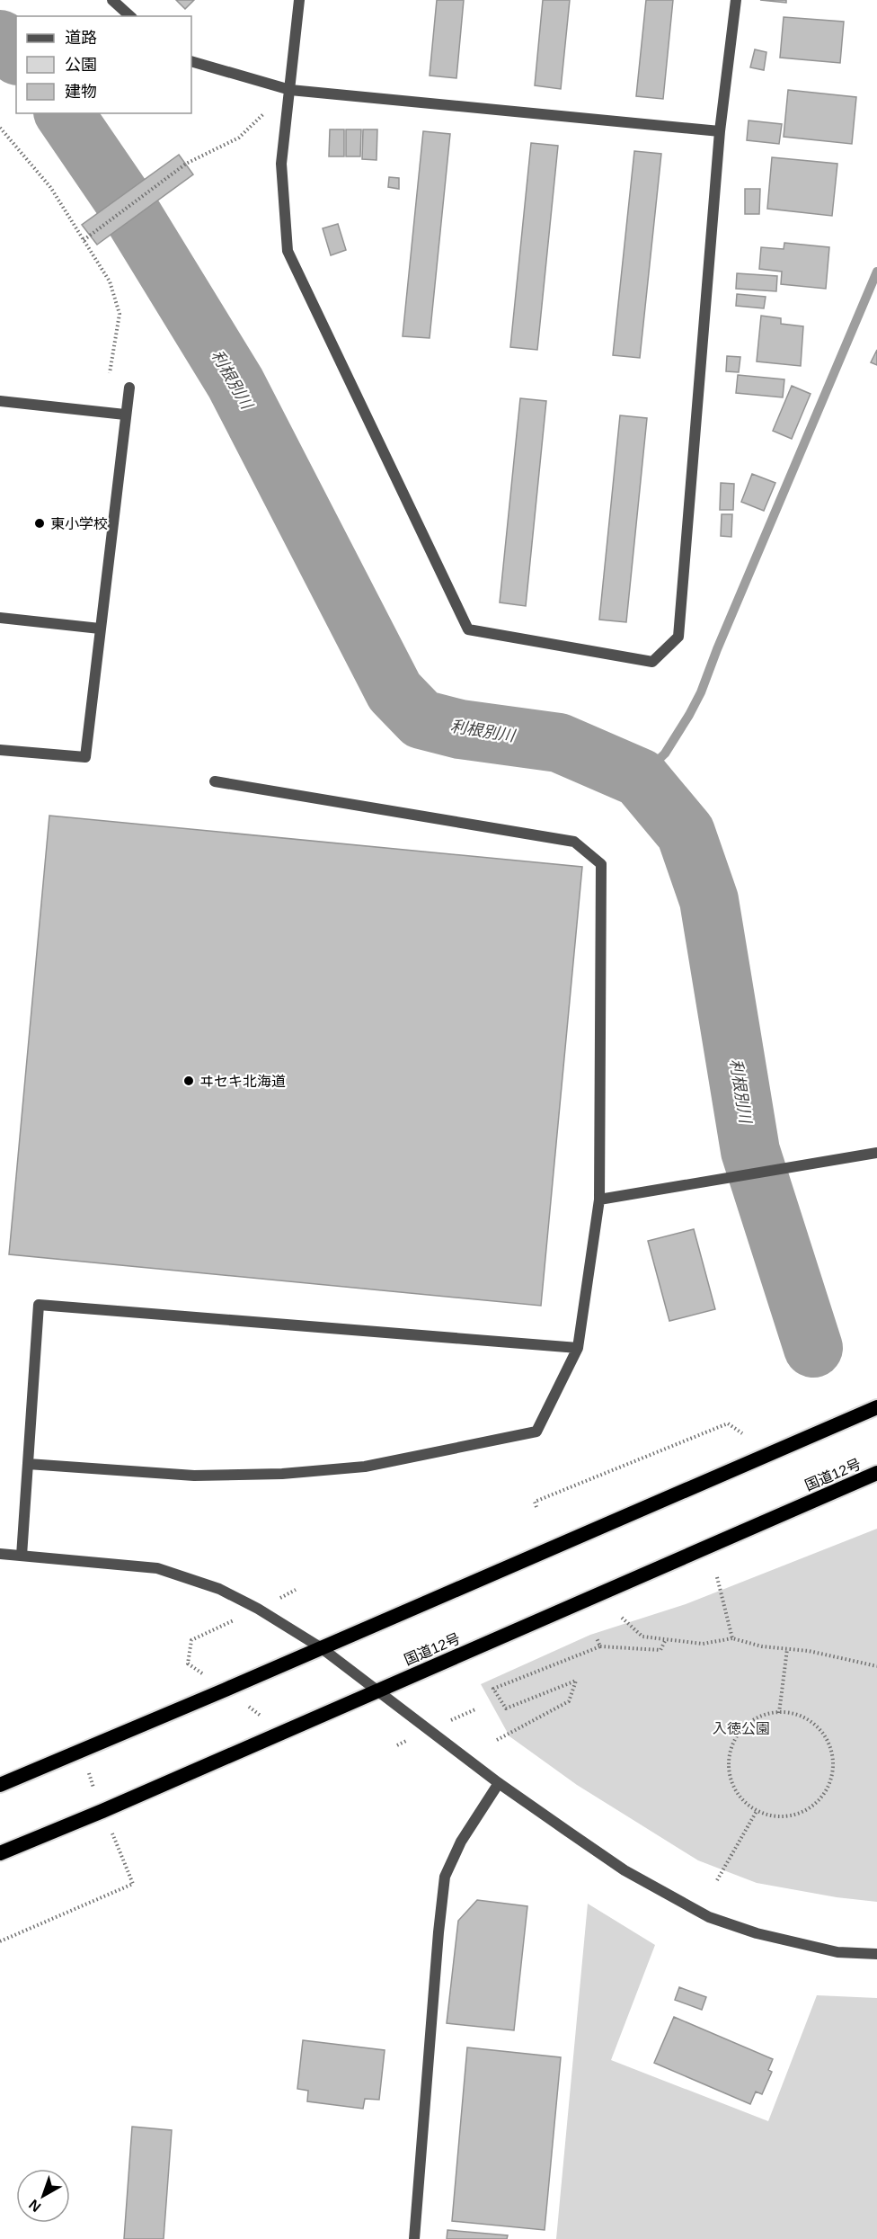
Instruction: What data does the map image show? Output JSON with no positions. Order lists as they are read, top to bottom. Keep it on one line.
{"streets":{"highway":["国道12号"]},"water":["利根別川"],"parks":["入徳公園"],"places":["東小学校","ヰセキ北海道"],"legend":["道路","公園","建物"],"north":"bottom left"}
